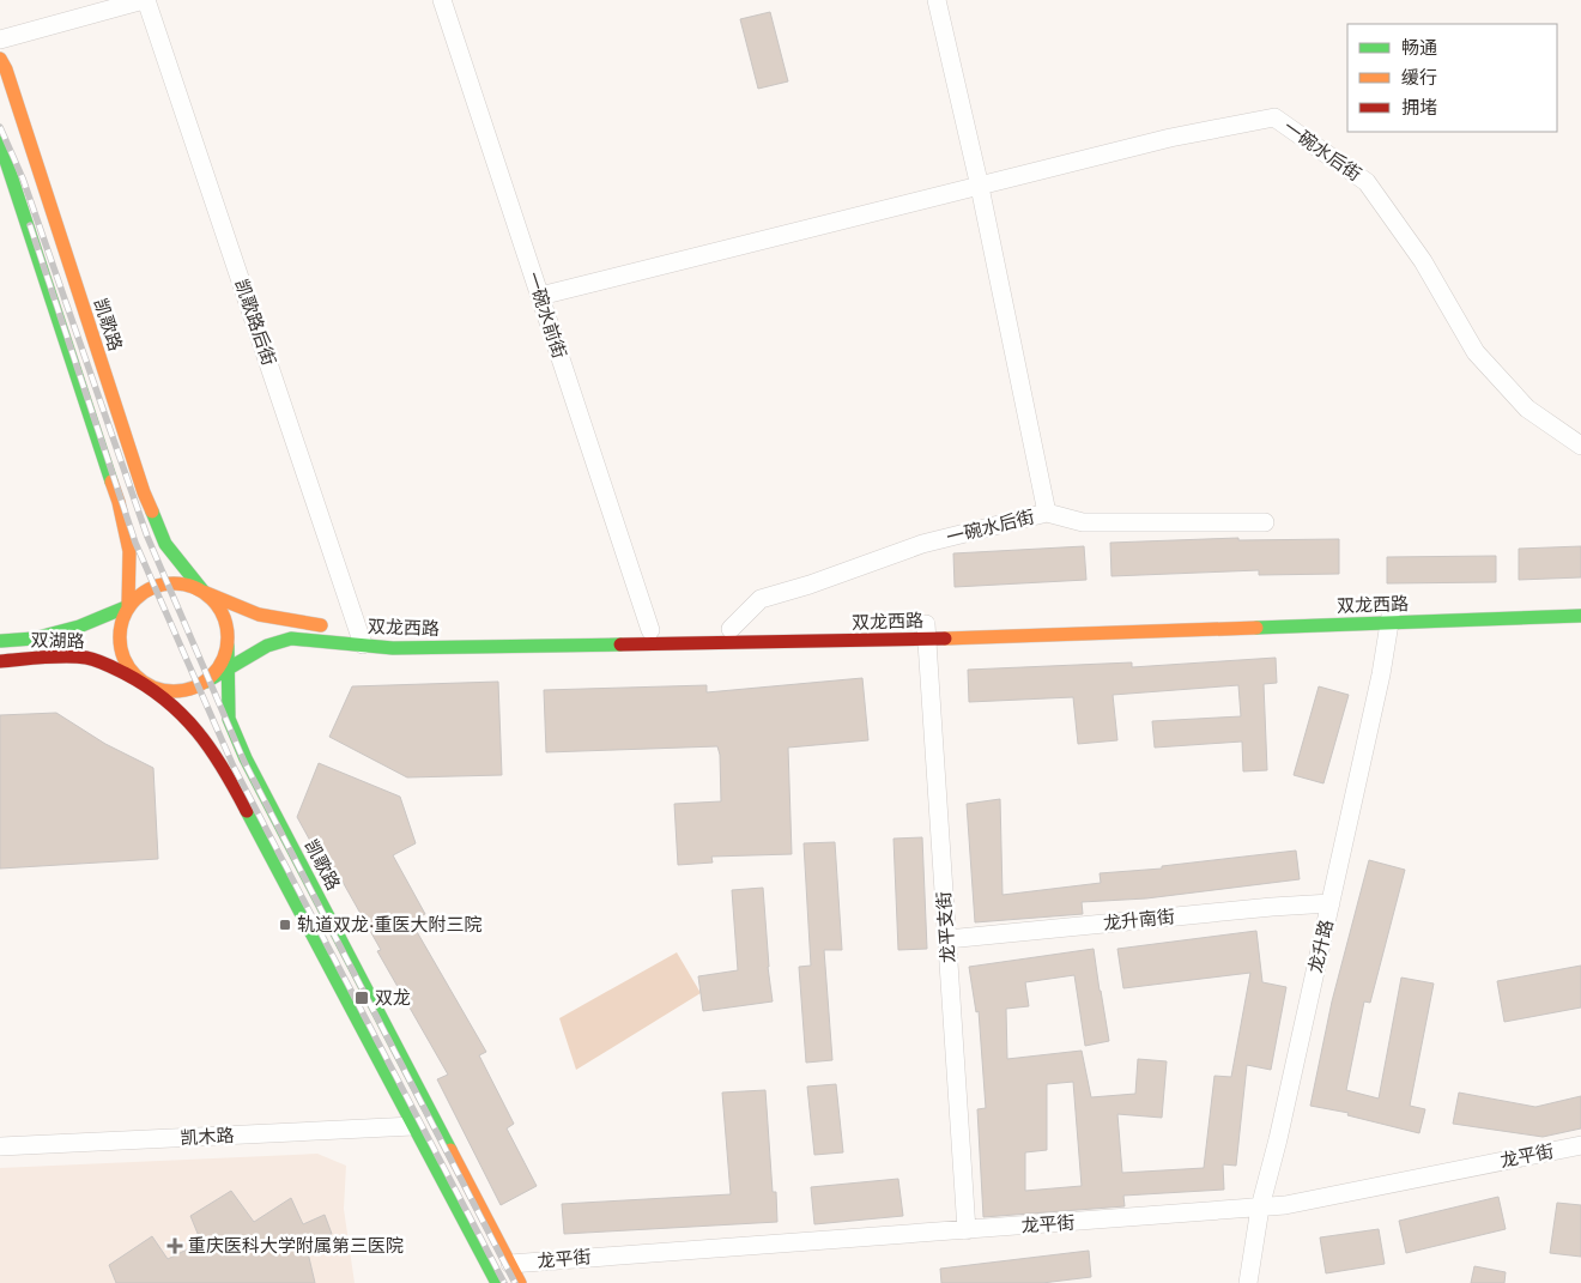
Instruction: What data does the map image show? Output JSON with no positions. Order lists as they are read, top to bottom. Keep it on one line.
{"streets":{"main road":["凯歌路","双龙西路","双湖路"],"street":["一碗水后街","一碗水前街","凯歌路后街","龙升南街","龙平支街","龙升路","凯木路","龙平街"]},"crossings":[["一碗水后街","一碗水前街"],["凯歌路后街","双龙西路"],["凯歌路","双龙西路"],["凯歌路","双湖路"],["凯歌路","龙平街"],["双龙西路","双湖路"],["双龙西路","龙平支街"],["双龙西路","龙升路"],["龙升南街","龙平支街"],["龙升南街","龙升路"],["龙平支街","龙平街"],["龙升路","龙平街"]],"places":{"transit":["轨道双龙·重医大附三院","双龙"],"health":["重庆医科大学附属第三医院"]},"legend":["畅通","缓行","拥堵"]}
